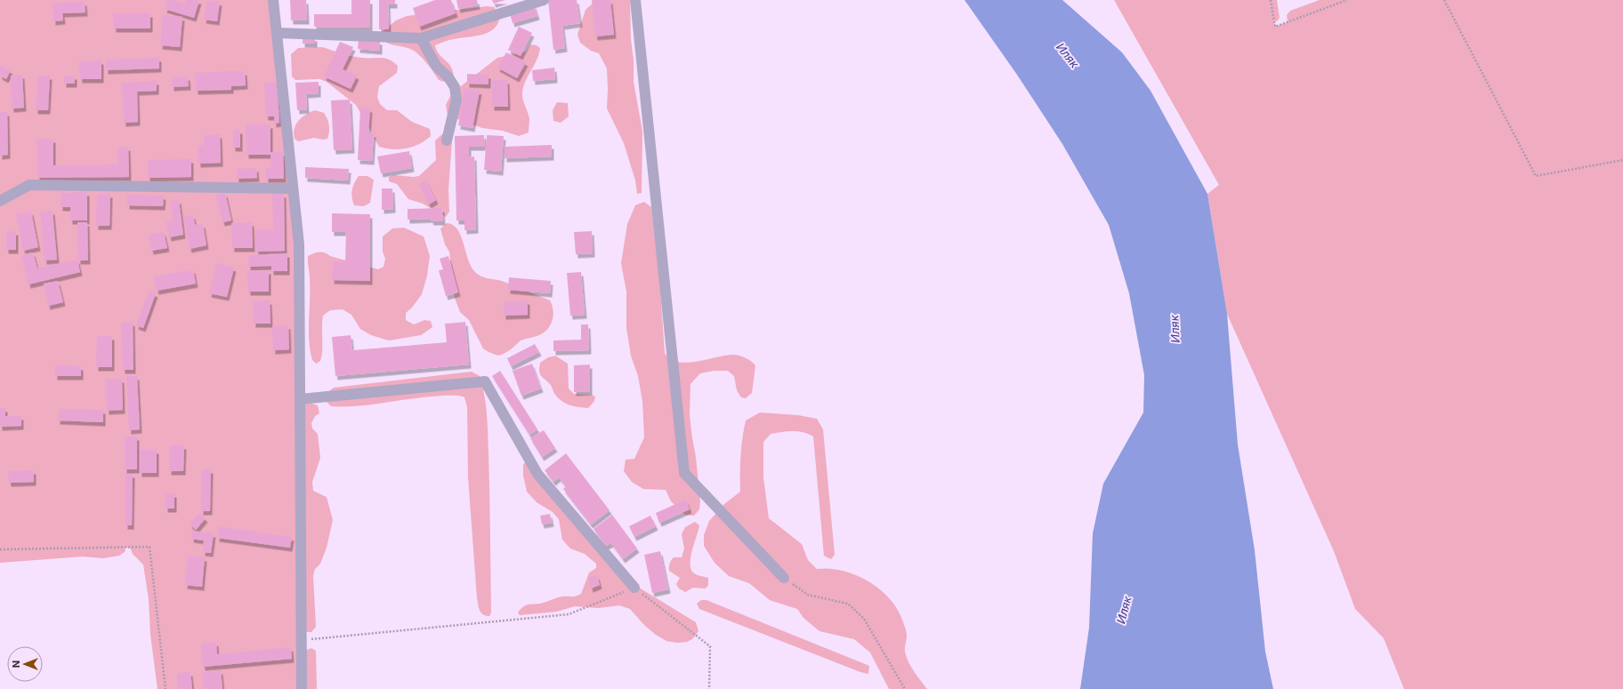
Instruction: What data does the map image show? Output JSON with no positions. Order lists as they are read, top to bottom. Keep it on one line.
{"water":["Иляк"],"north":"left"}
